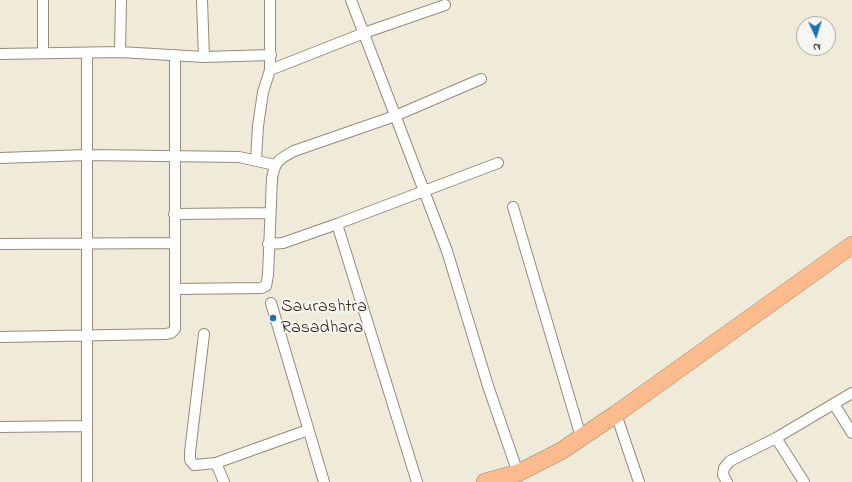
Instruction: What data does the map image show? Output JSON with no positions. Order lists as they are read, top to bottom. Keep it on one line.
{"places":["Saurashtra Rasadhara"],"north":"bottom"}
